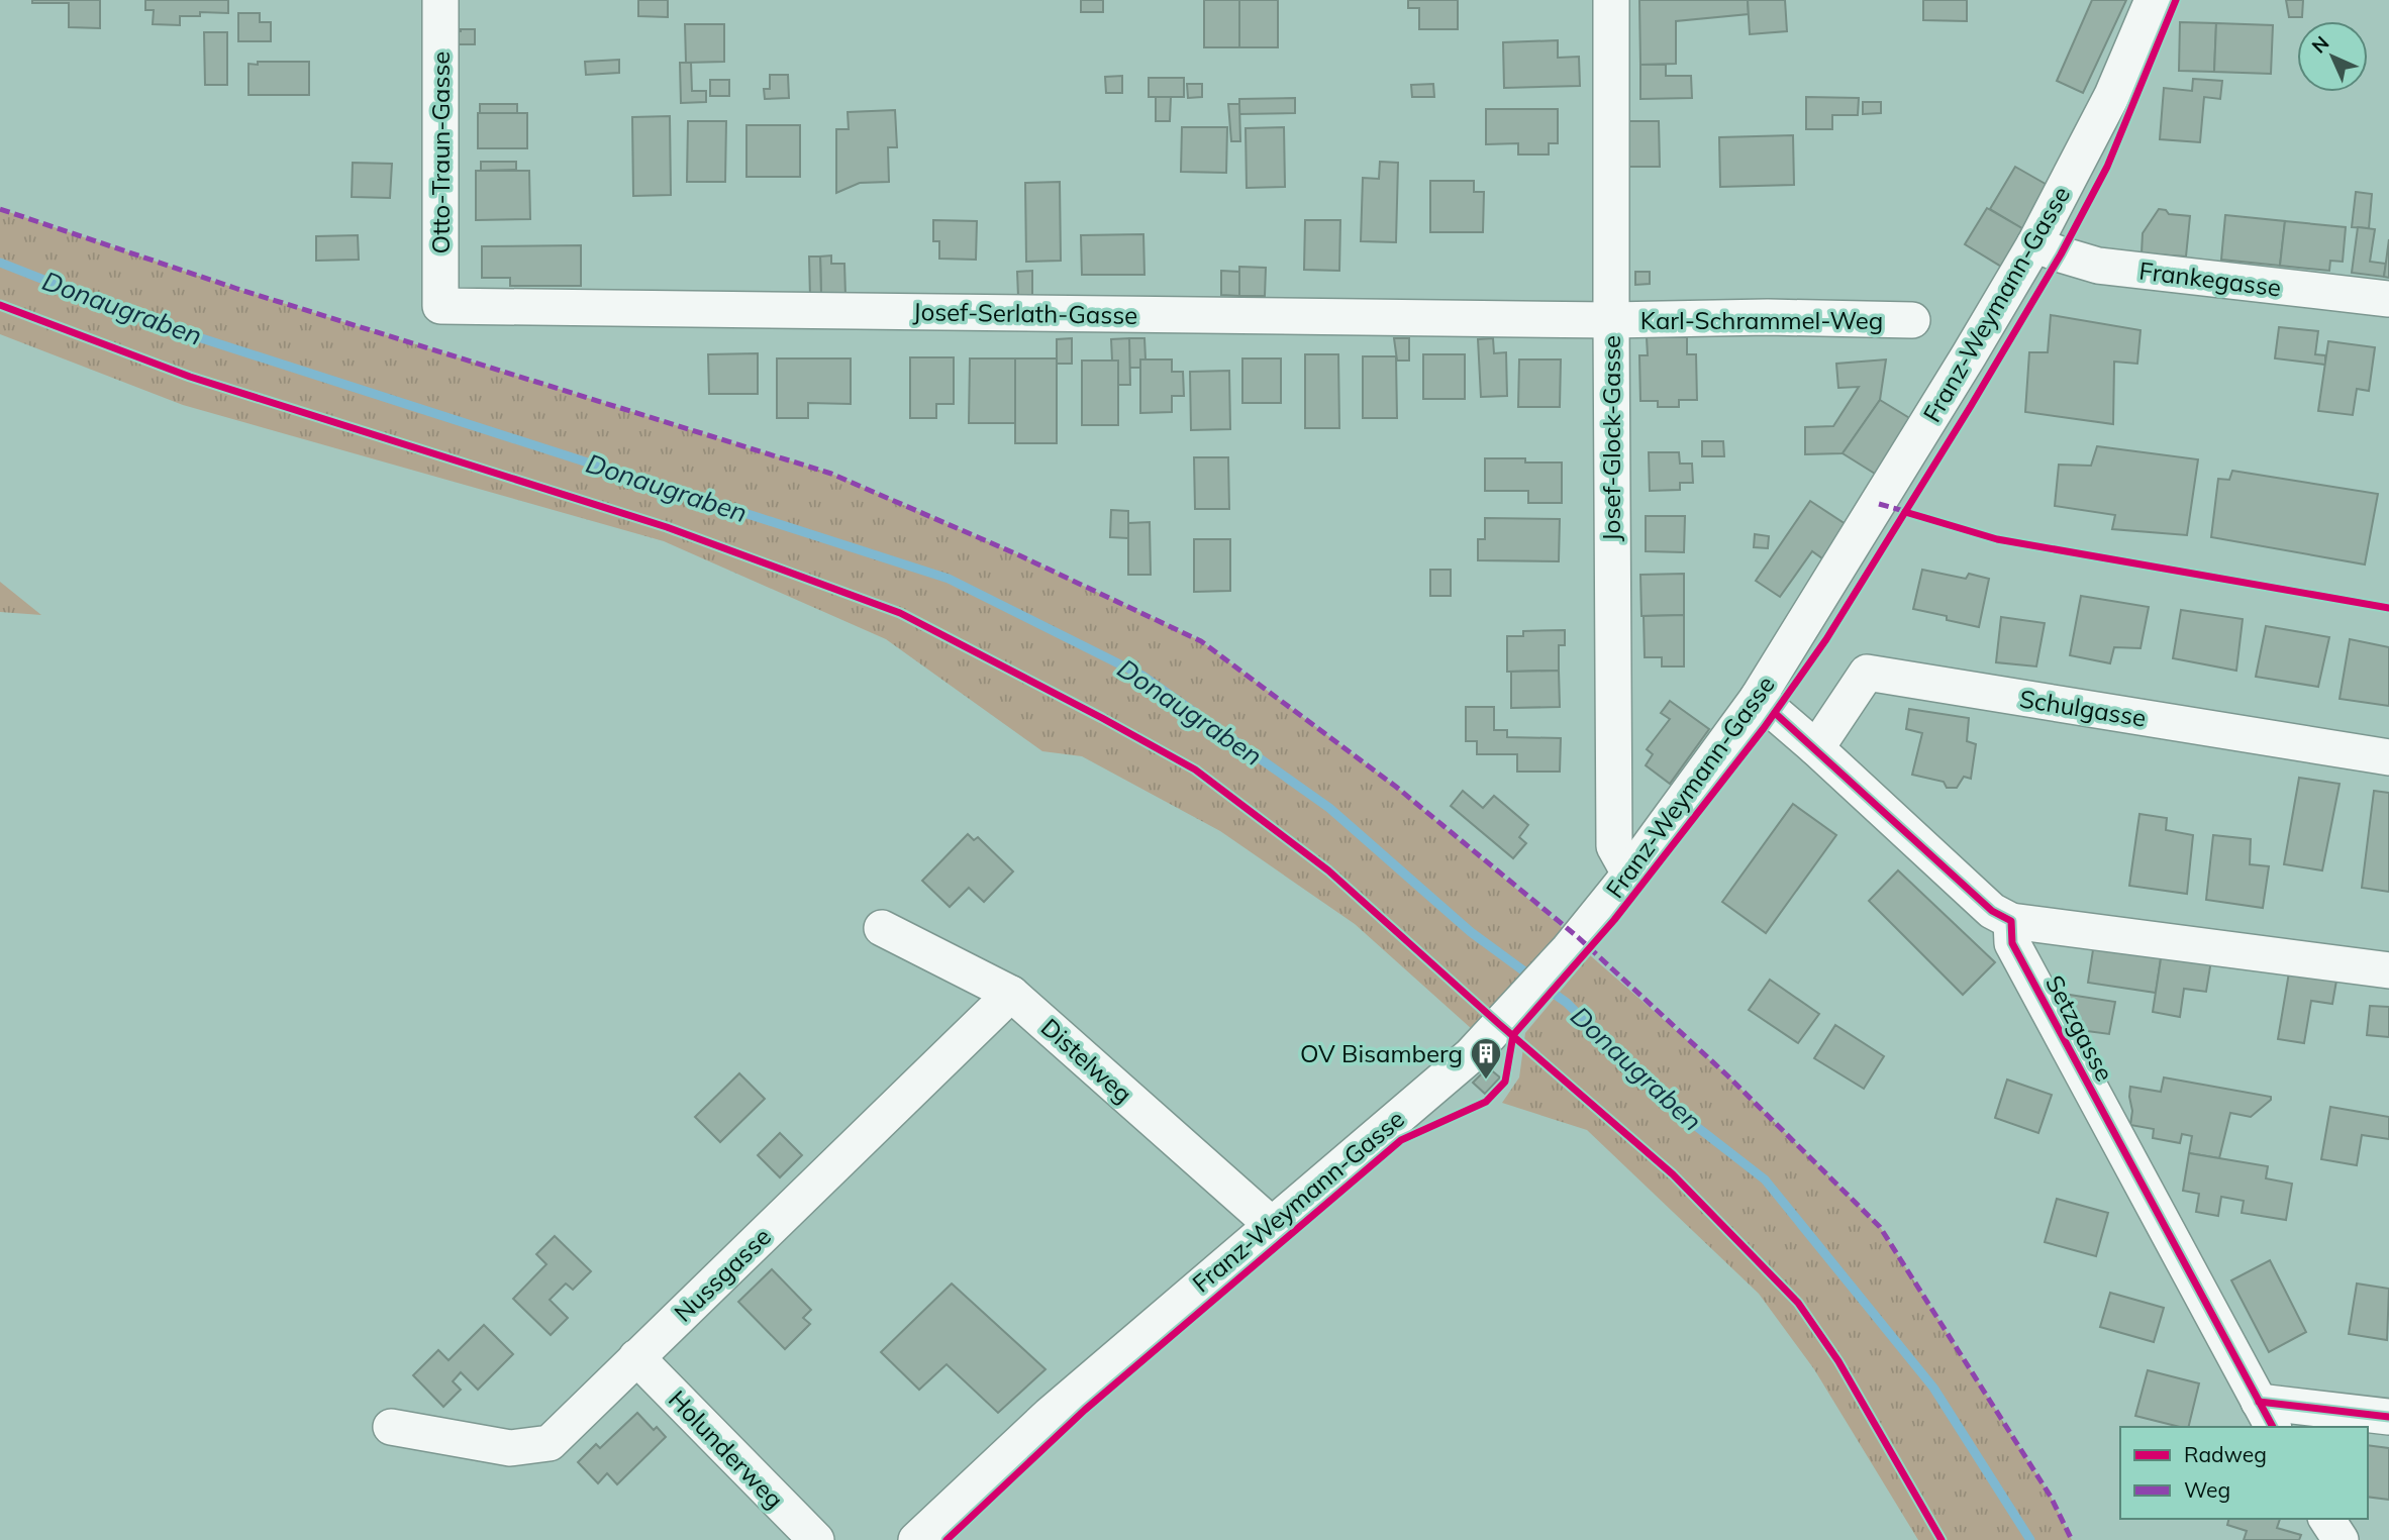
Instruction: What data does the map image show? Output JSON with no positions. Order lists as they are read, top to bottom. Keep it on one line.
{"streets":{"street":["Otto-Traun-Gasse","Frankegasse","Franz-Weymann-Gasse","Josef-Serlath-Gasse","Karl-Schrammel-Weg","Josef-Glock-Gasse","Schulgasse","Setzgasse","Distelweg","Nussgasse","Holunderweg"]},"crossings":[["Otto-Traun-Gasse","Josef-Serlath-Gasse"],["Frankegasse","Franz-Weymann-Gasse"],["Franz-Weymann-Gasse","Josef-Glock-Gasse"],["Franz-Weymann-Gasse","Distelweg"],["Josef-Serlath-Gasse","Karl-Schrammel-Weg"],["Josef-Serlath-Gasse","Josef-Glock-Gasse"],["Karl-Schrammel-Weg","Josef-Glock-Gasse"],["Distelweg","Nussgasse"],["Nussgasse","Holunderweg"]],"water":["Donaugraben"],"places":{"building":["OV Bisamberg"]},"legend":["Radweg","Weg"],"north":"top left"}
